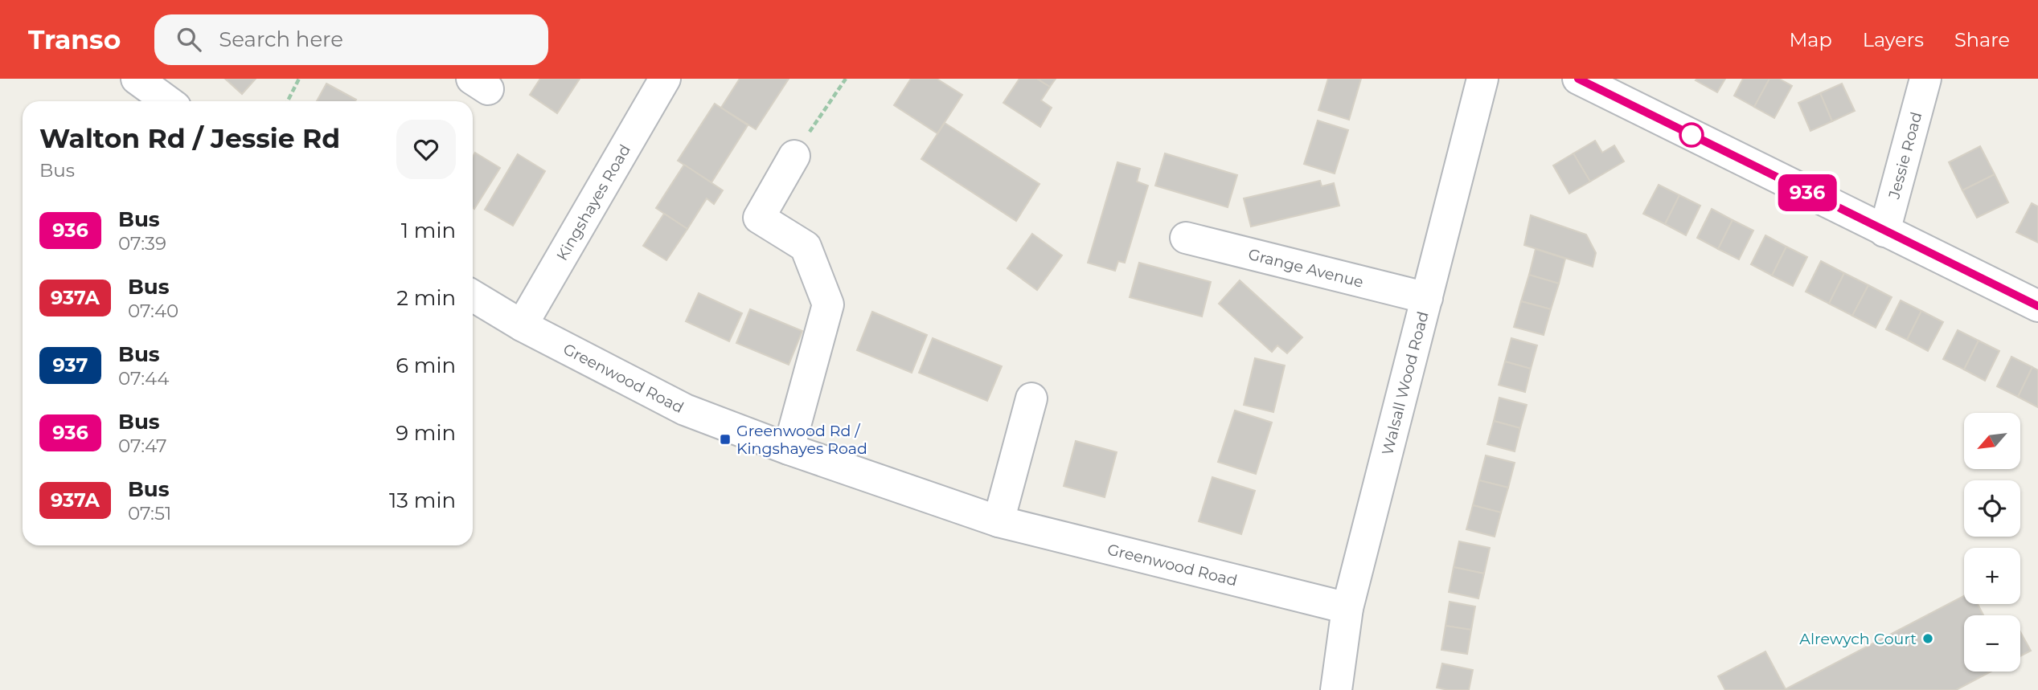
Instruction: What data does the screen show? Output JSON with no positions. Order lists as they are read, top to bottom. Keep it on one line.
{"streets":{"street":["Jessie Road","Kingshayes Road","Grange Avenue","Greenwood Road","Walsall Wood Road"]},"crossings":[["Kingshayes Road","Greenwood Road"],["Grange Avenue","Walsall Wood Road"],["Greenwood Road","Walsall Wood Road"]],"places":{"transit":["Greenwood Rd / Kingshayes Road"],"other":["Alrewych Court"]},"lines":["bus line 936"],"north":"bottom left","page":{"header":"Transo","search":"Search here","nav":["Map","Layers","Share"],"on_map":"936","heading":["Walton Rd / Jessie Rd","Bus"],"list":[{"mark":"936","name":"Bus","note":"07:39","value":"1 min"},{"mark":"937A","name":"Bus","note":"07:40","value":"2 min"},{"mark":"937","name":"Bus","note":"07:44","value":"6 min"},{"mark":"936","name":"Bus","note":"07:47","value":"9 min"},{"mark":"937A","name":"Bus","note":"07:51","value":"13 min"}],"map_buttons":["+","−"]}}
